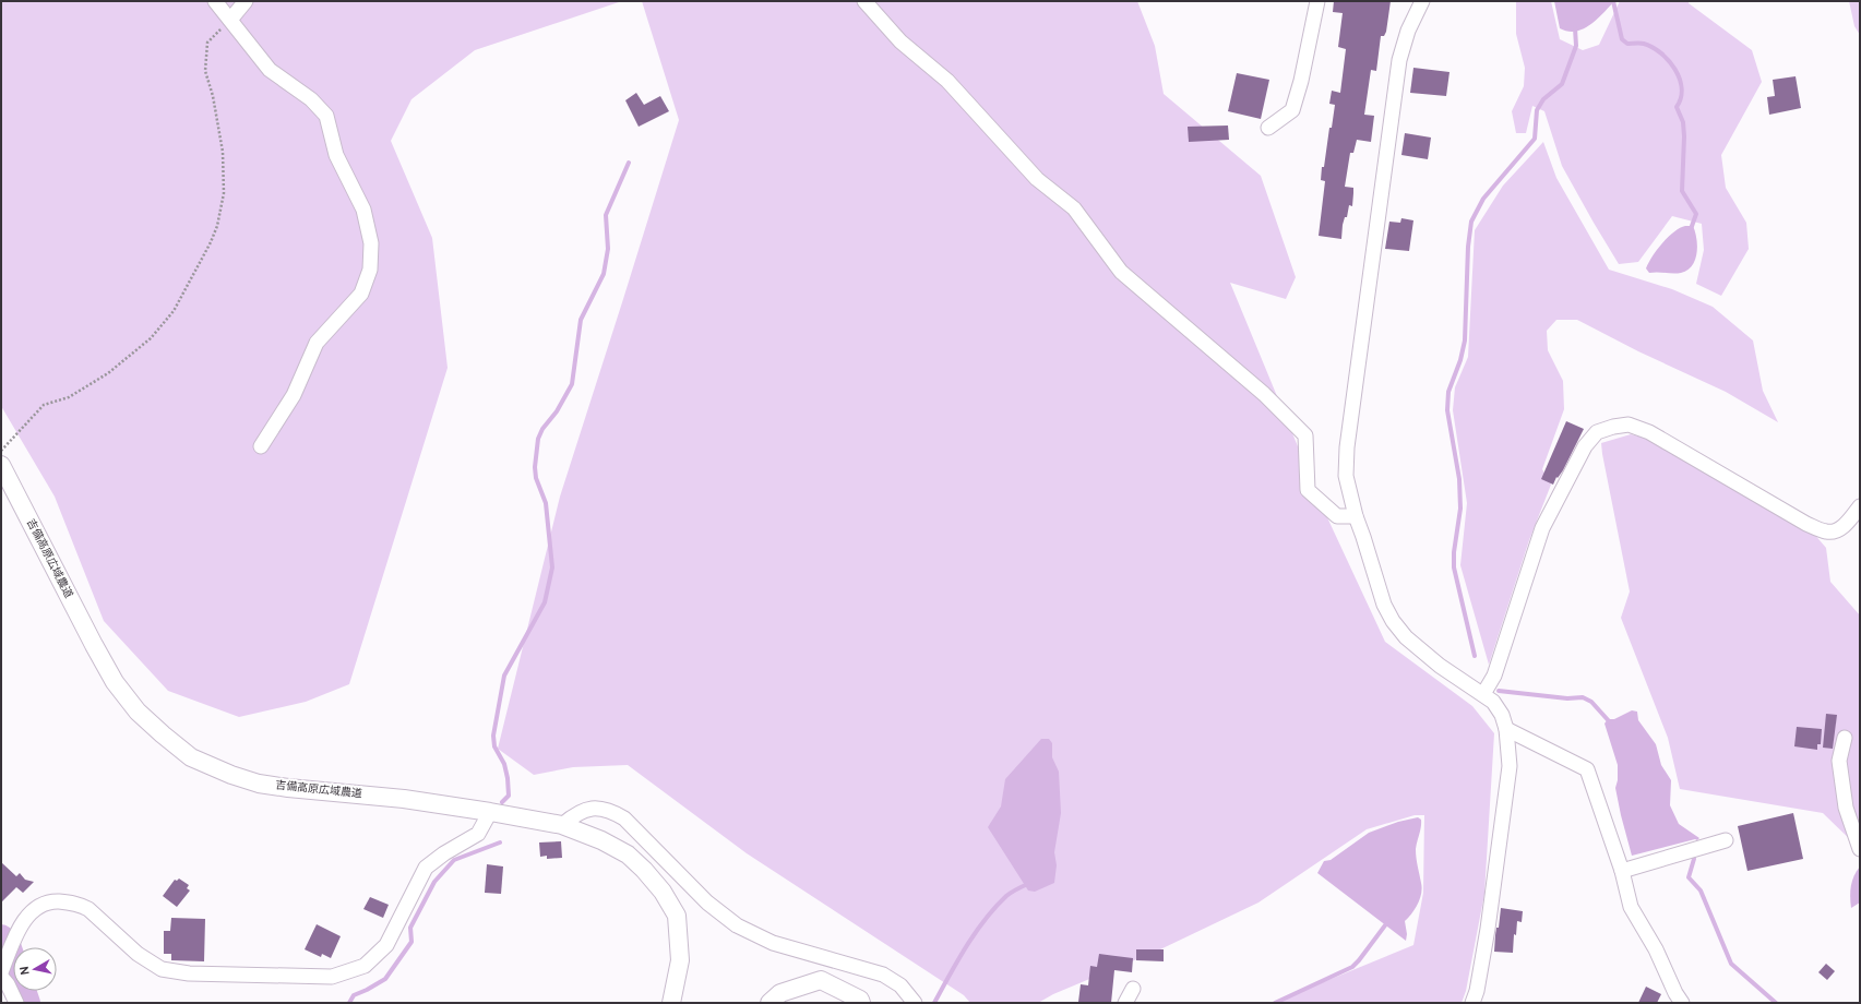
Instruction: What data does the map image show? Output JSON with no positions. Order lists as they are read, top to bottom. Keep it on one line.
{"streets":{"street":["吉備高原広域農道"]},"north":"left"}
